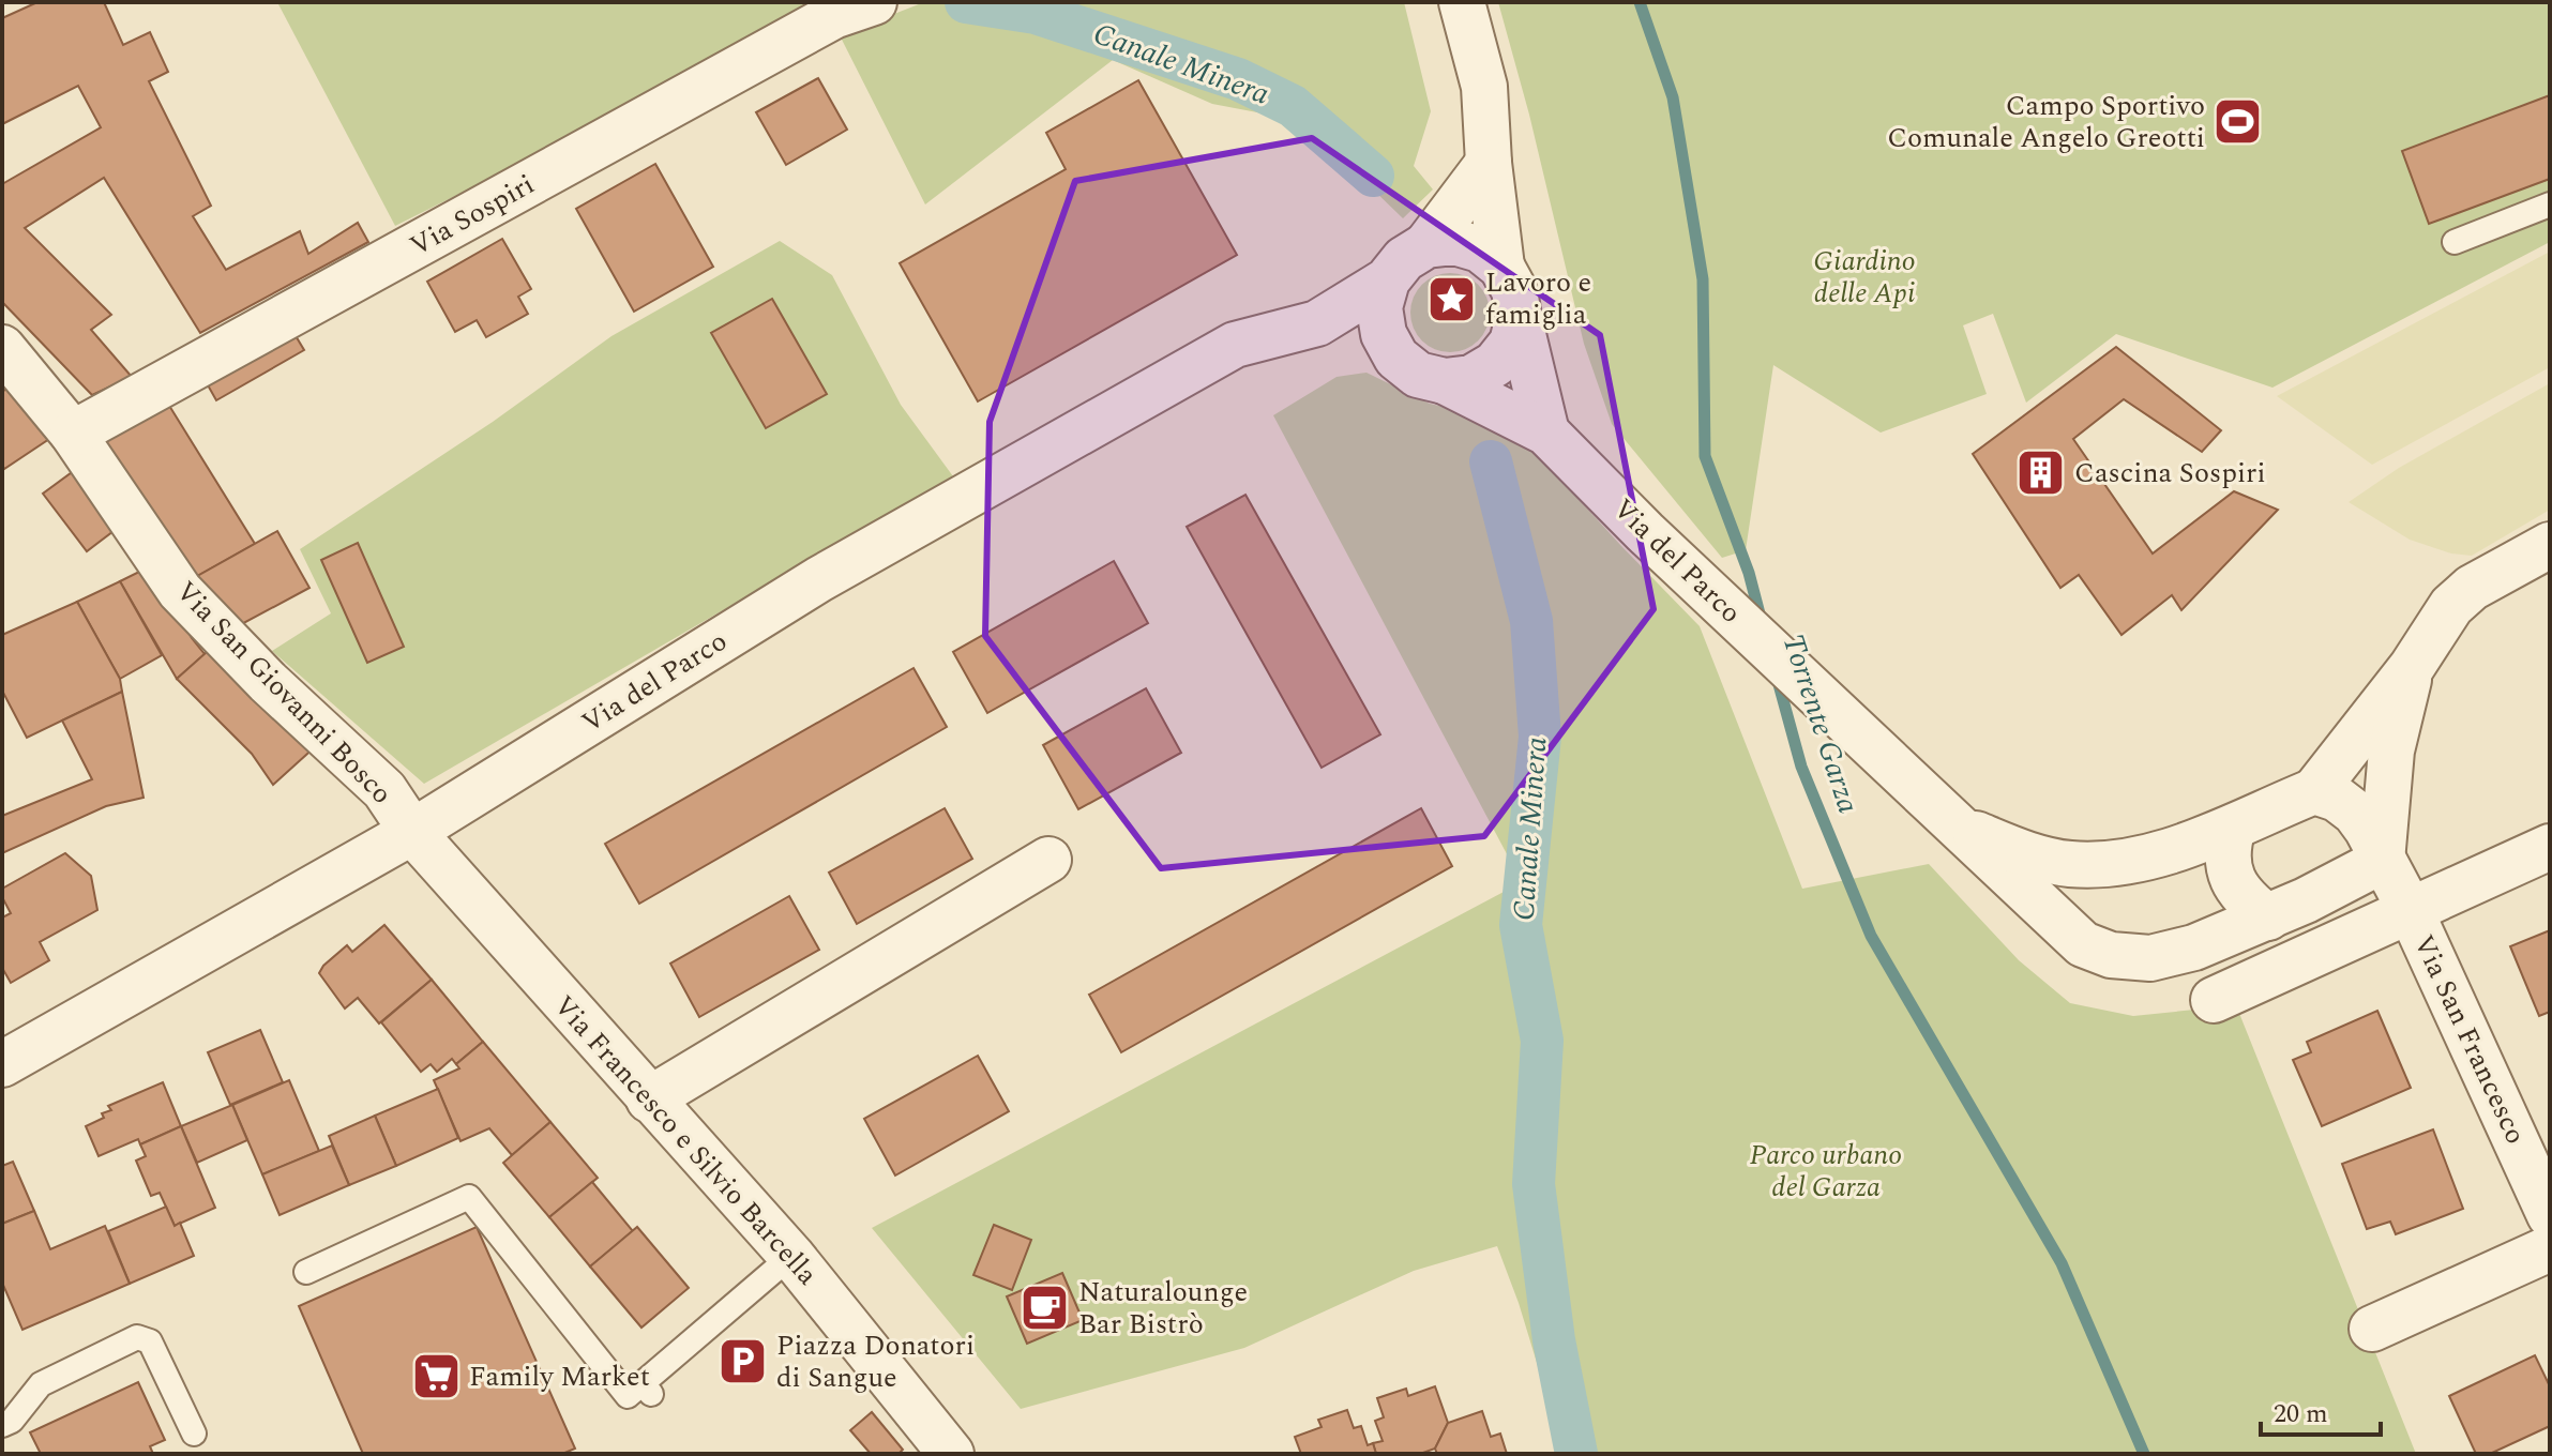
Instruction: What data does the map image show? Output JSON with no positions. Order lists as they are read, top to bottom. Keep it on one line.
{"streets":{"street":["Via Sospiri","Via del Parco","Via San Giovanni Bosco","Via San Francesco","Via Francesco e Silvio Barcella"]},"crossings":[["Via Sospiri","Via San Giovanni Bosco"],["Via del Parco","Via San Giovanni Bosco"],["Via del Parco","Via San Francesco"],["Via del Parco","Via Francesco e Silvio Barcella"],["Via San Giovanni Bosco","Via Francesco e Silvio Barcella"]],"water":["Canale Minera","Torrente Garza"],"parks":["Giardino delle Api","Parco urbano del Garza"],"places":{"sports":["Campo Sportivo Comunale Angelo Greotti"],"place":["Lavoro e famiglia"],"building":["Cascina Sospiri"],"cafe":["Naturalounge Bar Bistrò"],"parking":["Piazza Donatori di Sangue"],"supermarket":["Family Market"]},"scale_bar":"20 m"}
